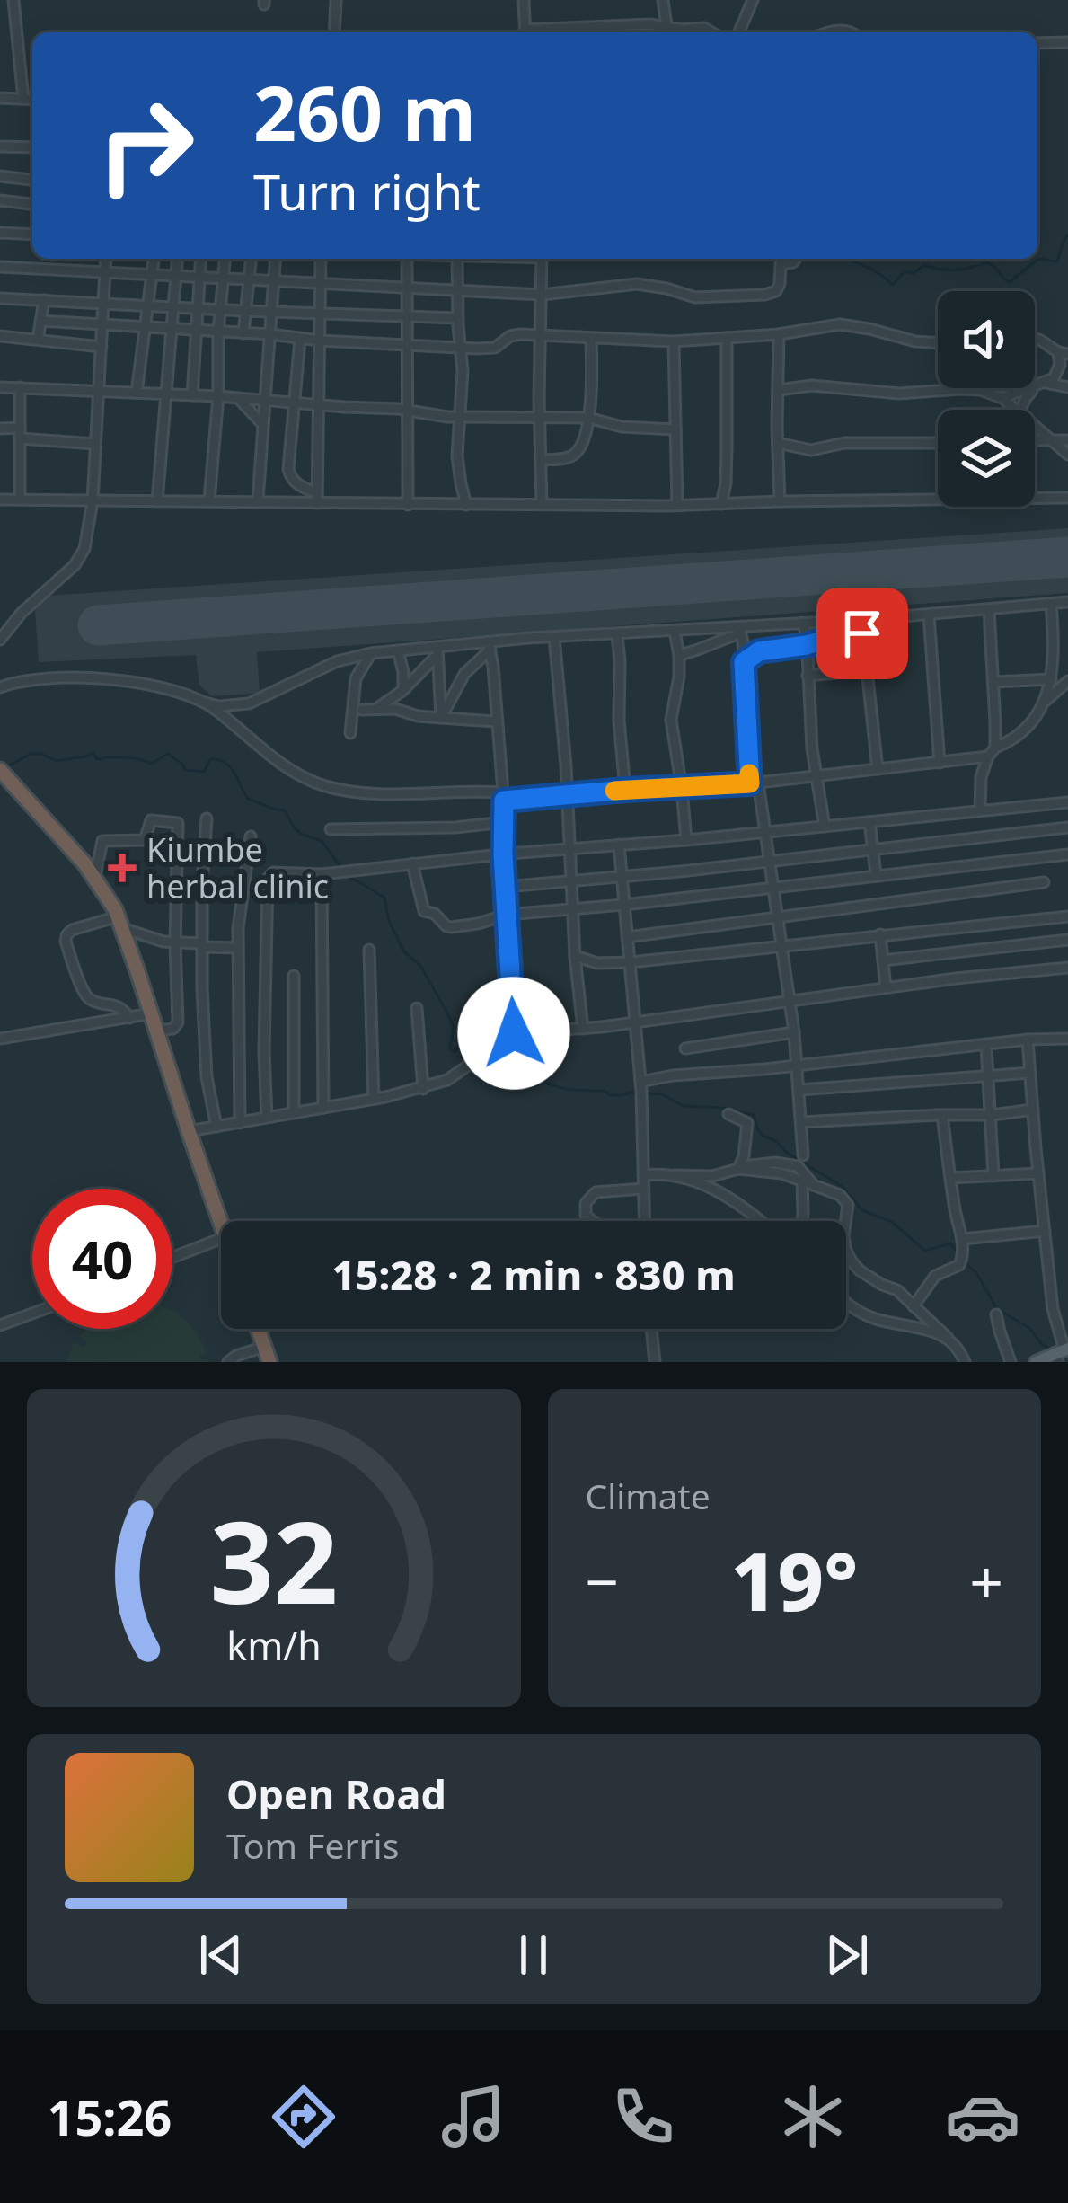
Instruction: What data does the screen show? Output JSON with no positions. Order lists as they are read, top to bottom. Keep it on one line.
{"places":{"health":["Kiumbe herbal clinic"]},"page":{"turn":["260 m","Turn right"],"limit":"40","trip":"15:28 · 2 min · 830 m","tile":"Climate","heat":["−","19°","+"],"song":["Open Road","Tom Ferris"],"tabs":"15:26","gauge":["32","km/h"]}}
